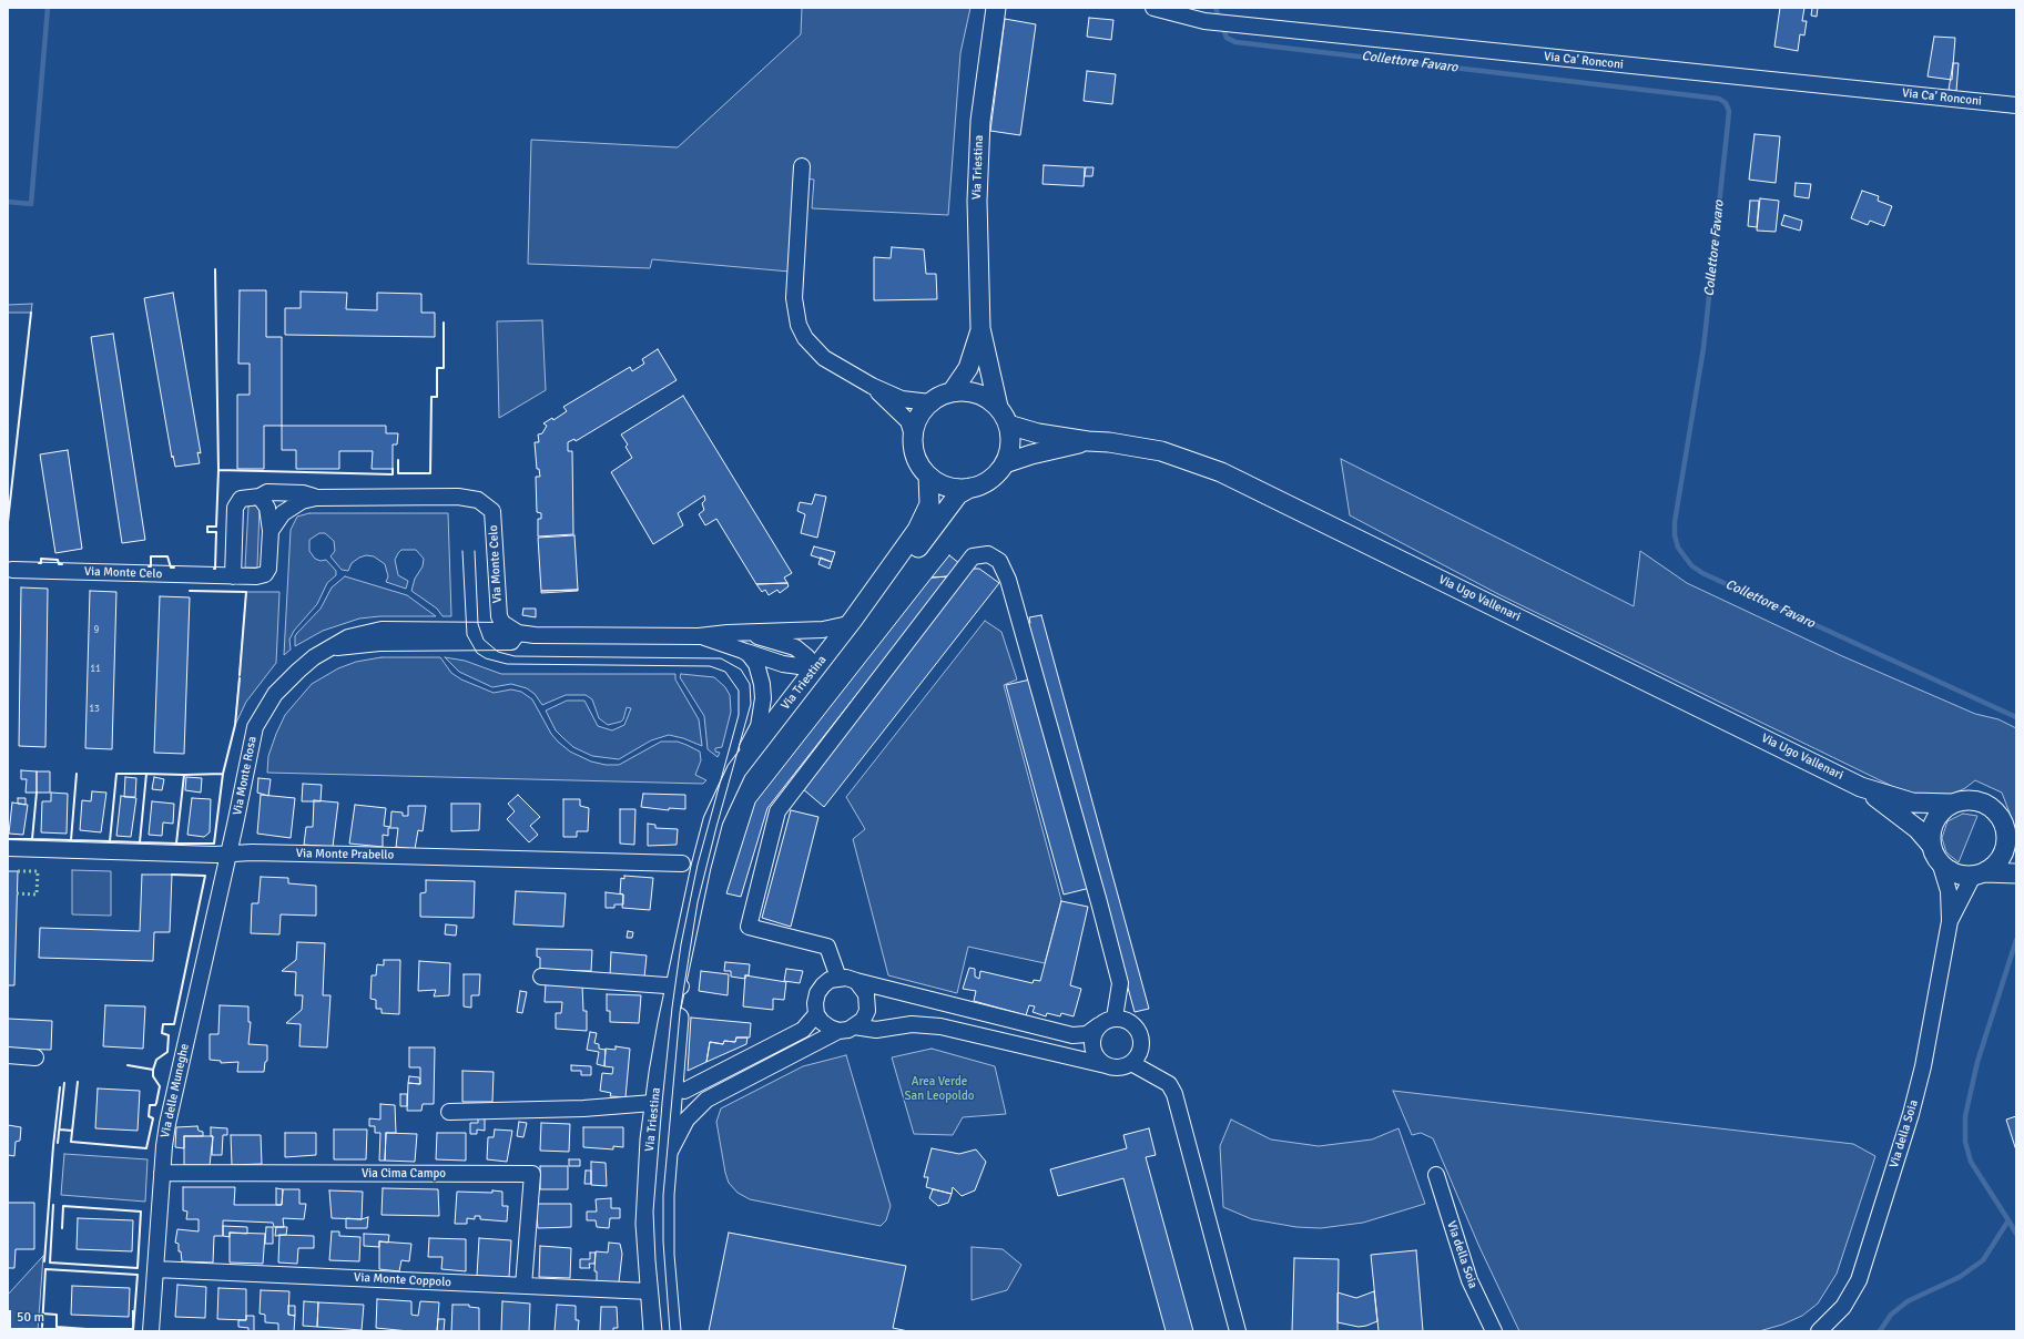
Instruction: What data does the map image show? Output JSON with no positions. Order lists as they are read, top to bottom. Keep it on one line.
{"streets":{"street":["Via Ca' Ronconi","Via Triestina","Via Monte Celo","Via Ugo Vallenari","Via Monte Rosa","Via Monte Prabello","Via delle Muneghe","Via della Soia","Via Cima Campo","Via Monte Coppolo"]},"crossings":[["Via Triestina","Via Ugo Vallenari"],["Via Triestina","Via Monte Coppolo"],["Via Monte Celo","Via Monte Rosa"],["Via Ugo Vallenari","Via della Soia"],["Via Monte Rosa","Via Monte Prabello"],["Via Monte Rosa","Via delle Muneghe"],["Via Monte Prabello","Via delle Muneghe"],["Via delle Muneghe","Via Cima Campo"],["Via delle Muneghe","Via Monte Coppolo"],["Via Cima Campo","Via Monte Coppolo"]],"water":["Collettore Favaro"],"parks":["Area Verde San Leopoldo"],"house_numbers":["9","11","13"],"scale_bar":"50 m"}
